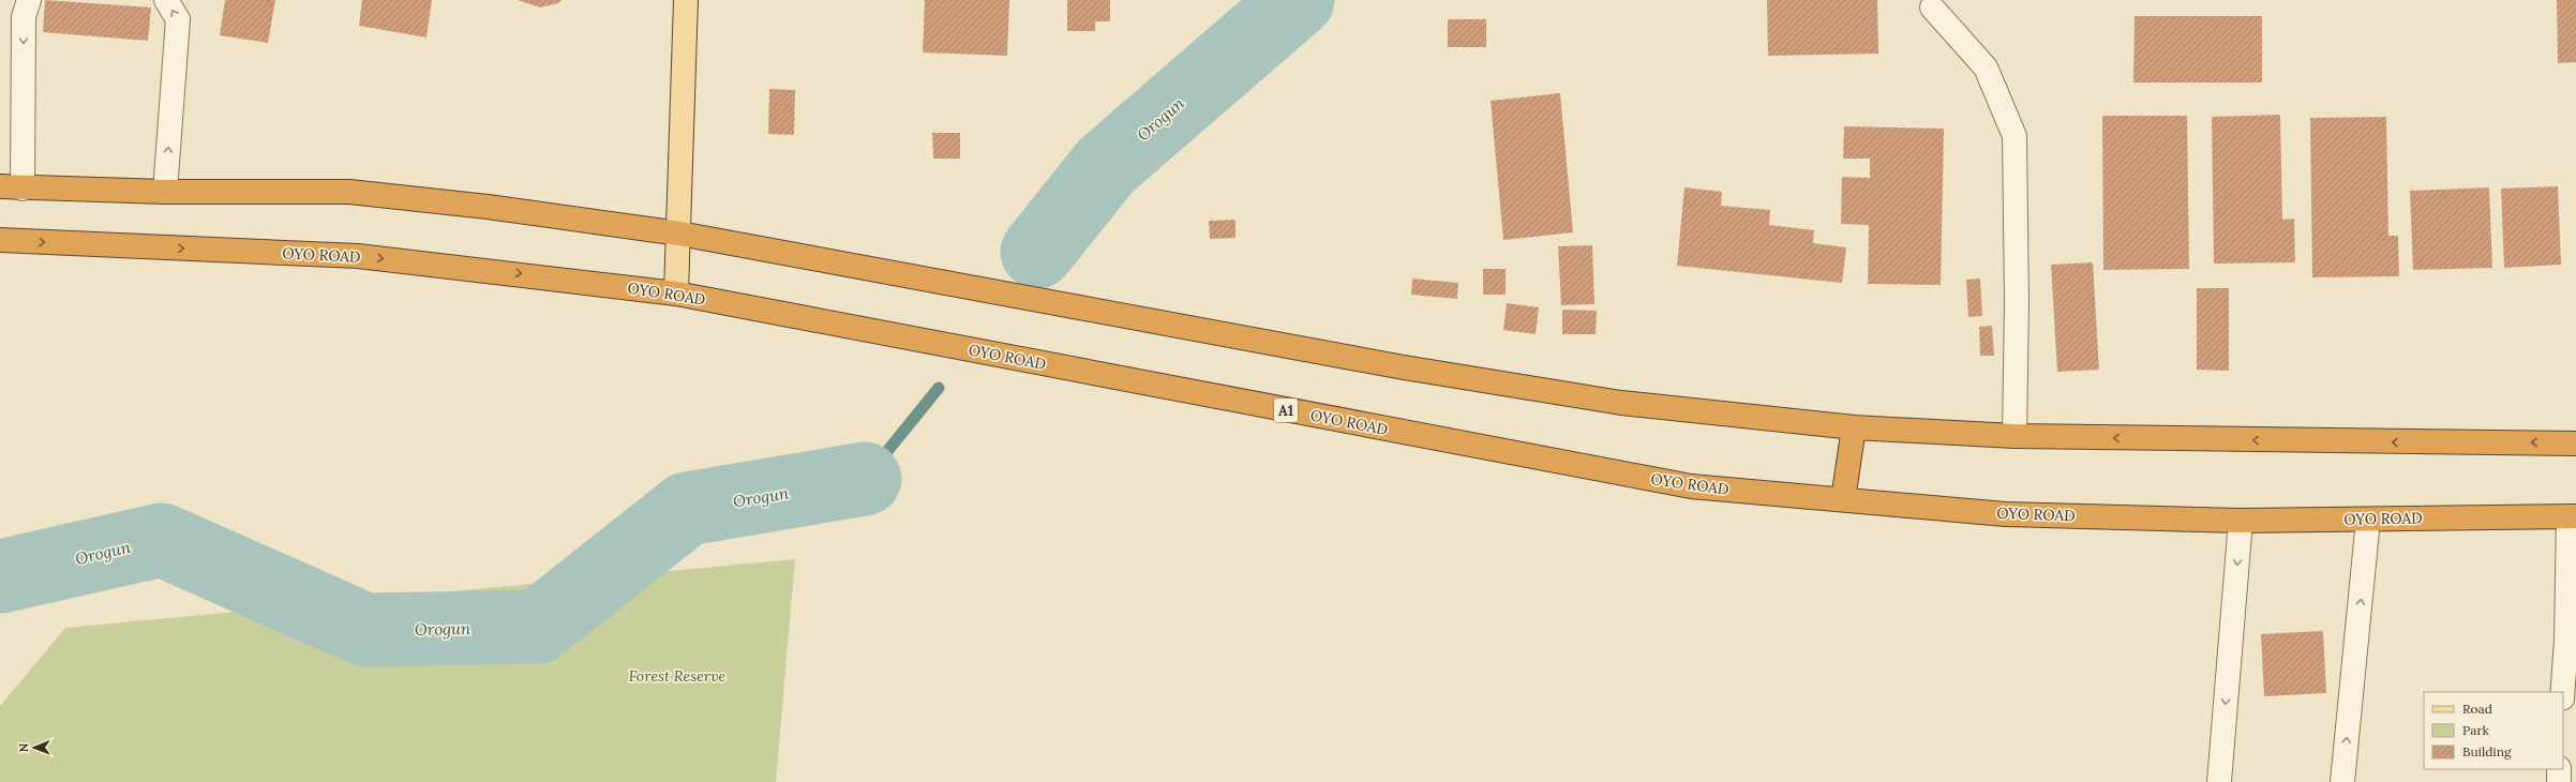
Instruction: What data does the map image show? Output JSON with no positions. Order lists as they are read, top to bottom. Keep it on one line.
{"streets":{"highway":["OYO ROAD","A1"]},"water":["Orogun"],"parks":["Forest Reserve"],"legend":["Road","Park","Building"],"north":"left"}
